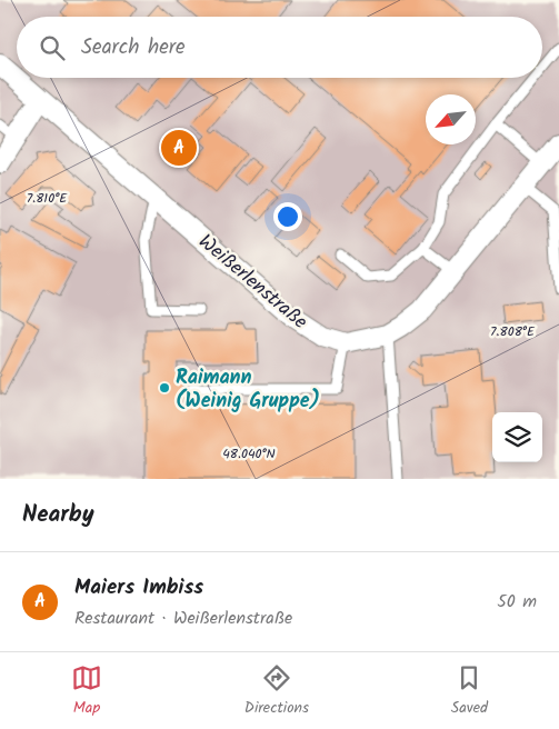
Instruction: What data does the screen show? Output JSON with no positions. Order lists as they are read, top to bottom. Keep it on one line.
{"streets":{"street":["Weißerlenstraße"]},"places":["Raimann (Weinig Gruppe)"],"north":"bottom left","page":{"search":"Search here","pins":"A","heading":"Nearby","list":[{"mark":"A","name":"Maiers Imbiss","note":"Restaurant · Weißerlenstraße","value":"50 m"}],"nav":["Map","Directions","Saved"]},"coordinates":["7.810°E","7.808°E","48.040°N"]}
